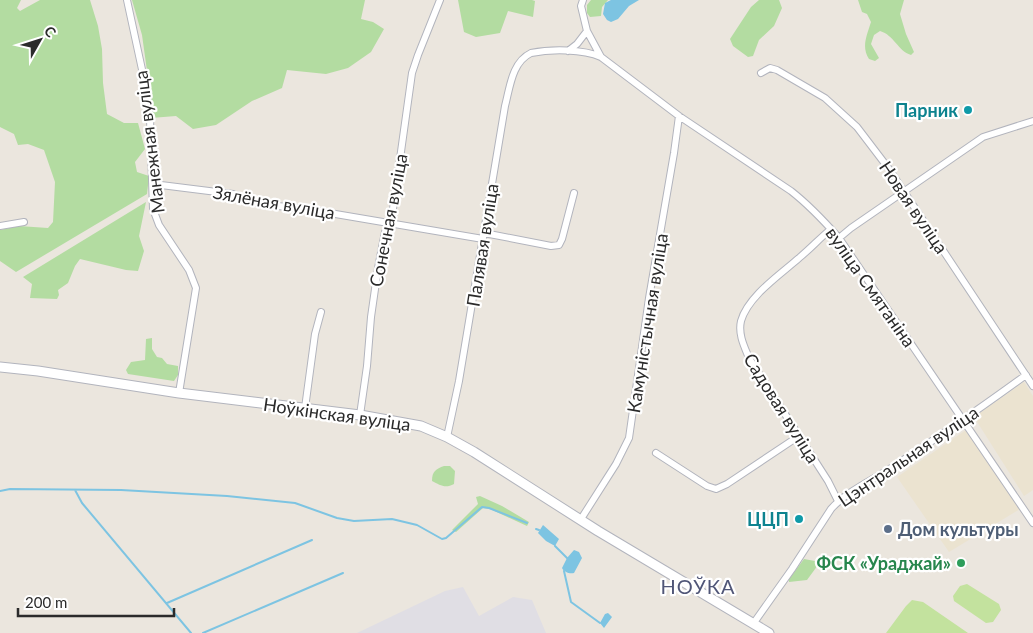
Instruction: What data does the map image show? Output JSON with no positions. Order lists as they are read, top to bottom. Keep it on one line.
{"streets":{"main road":["Ноўкінская вуліца"],"street":["Манежная вуліца","Зялёная вуліца","Новая вуліца","Сонечная вуліца","Палявая вуліца","вуліца Смятаніна","Камуністычная вуліца","Садовая вуліца","Цэнтральная вуліца"]},"crossings":[["Манежная вуліца","Зялёная вуліца"],["Манежная вуліца","Ноўкінская вуліца"],["Зялёная вуліца","Сонечная вуліца"],["Зялёная вуліца","Палявая вуліца"],["Новая вуліца","Цэнтральная вуліца"],["Сонечная вуліца","Ноўкінская вуліца"],["Палявая вуліца","вуліца Смятаніна"],["Палявая вуліца","Ноўкінская вуліца"],["вуліца Смятаніна","Камуністычная вуліца"],["вуліца Смятаніна","Садовая вуліца"],["вуліца Смятаніна","Цэнтральная вуліца"],["Камуністычная вуліца","Ноўкінская вуліца"],["Садовая вуліца","Цэнтральная вуліца"],["Ноўкінская вуліца","Цэнтральная вуліца"]],"districts":["НОЎКА"],"places":["Парник","ЦЦП","Дом культуры","ФСК «Ураджай»"],"scale_bar":"200 m","north":"top right"}
